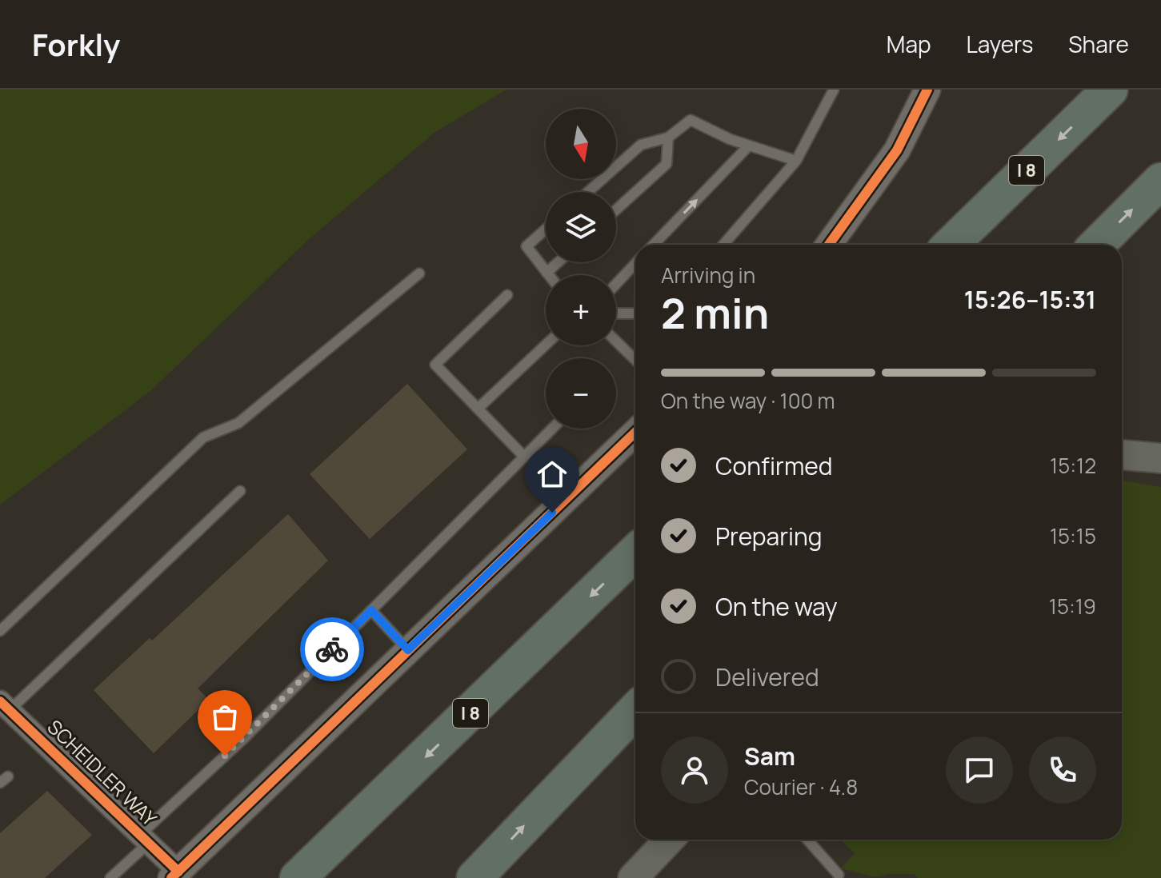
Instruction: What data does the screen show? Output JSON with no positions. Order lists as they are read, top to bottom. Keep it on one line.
{"streets":{"highway":["I 8"],"street":["SCHEIDLER WAY"]},"north":"bottom","page":{"header":"Forkly","nav":["Map","Layers","Share"],"map_buttons":["+","−"],"heading":["2 min","Arriving in","15:26–15:31"],"panel":["Sam","Courier · 4.8"],"bar":"On the way · 100 m","list":[["Confirmed","15:12"],["Preparing","15:15"],["On the way","15:19"],"Delivered"]}}
